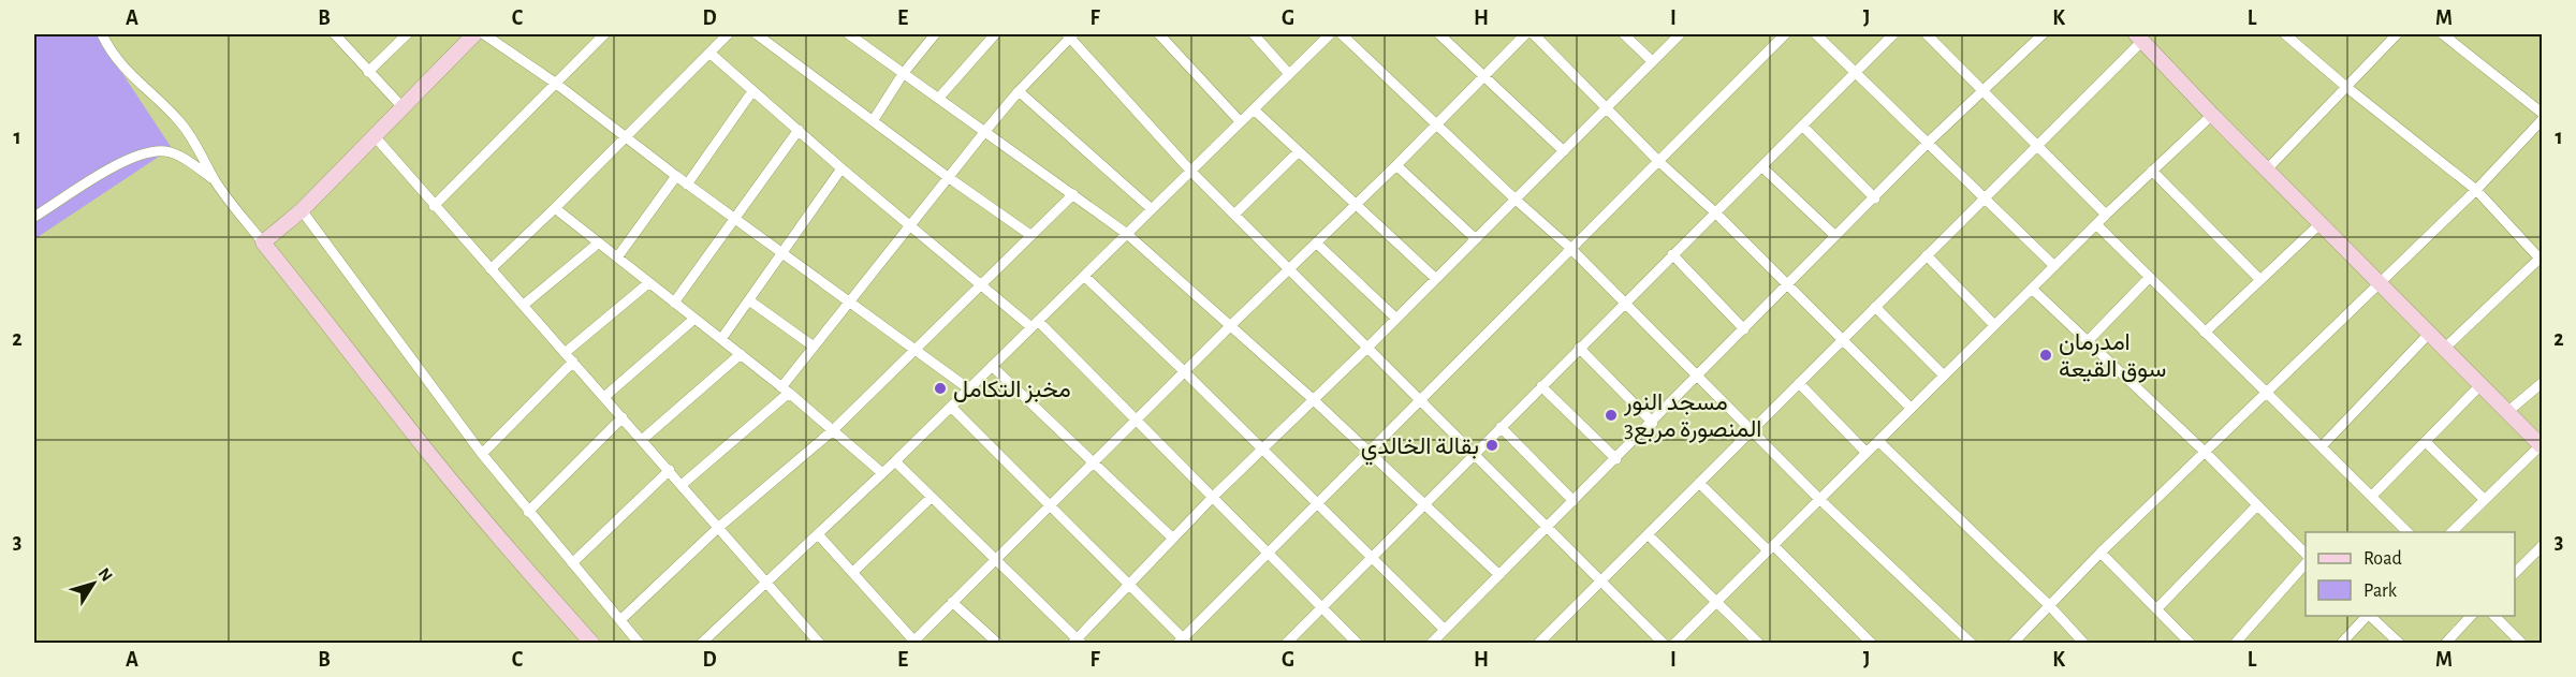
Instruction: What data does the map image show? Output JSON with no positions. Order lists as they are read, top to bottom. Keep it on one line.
{"places":["امدرمان سوق القيعة","مخبز التكامل","مسجد النور المنصورة مربع3","بقالة الخالدي"],"legend":["Road","Park"],"north":"top right","grid":{"columns":["A","B","C","D","E","F","G","H","I","J","K","L","M"],"rows":["1","2","3"]}}
